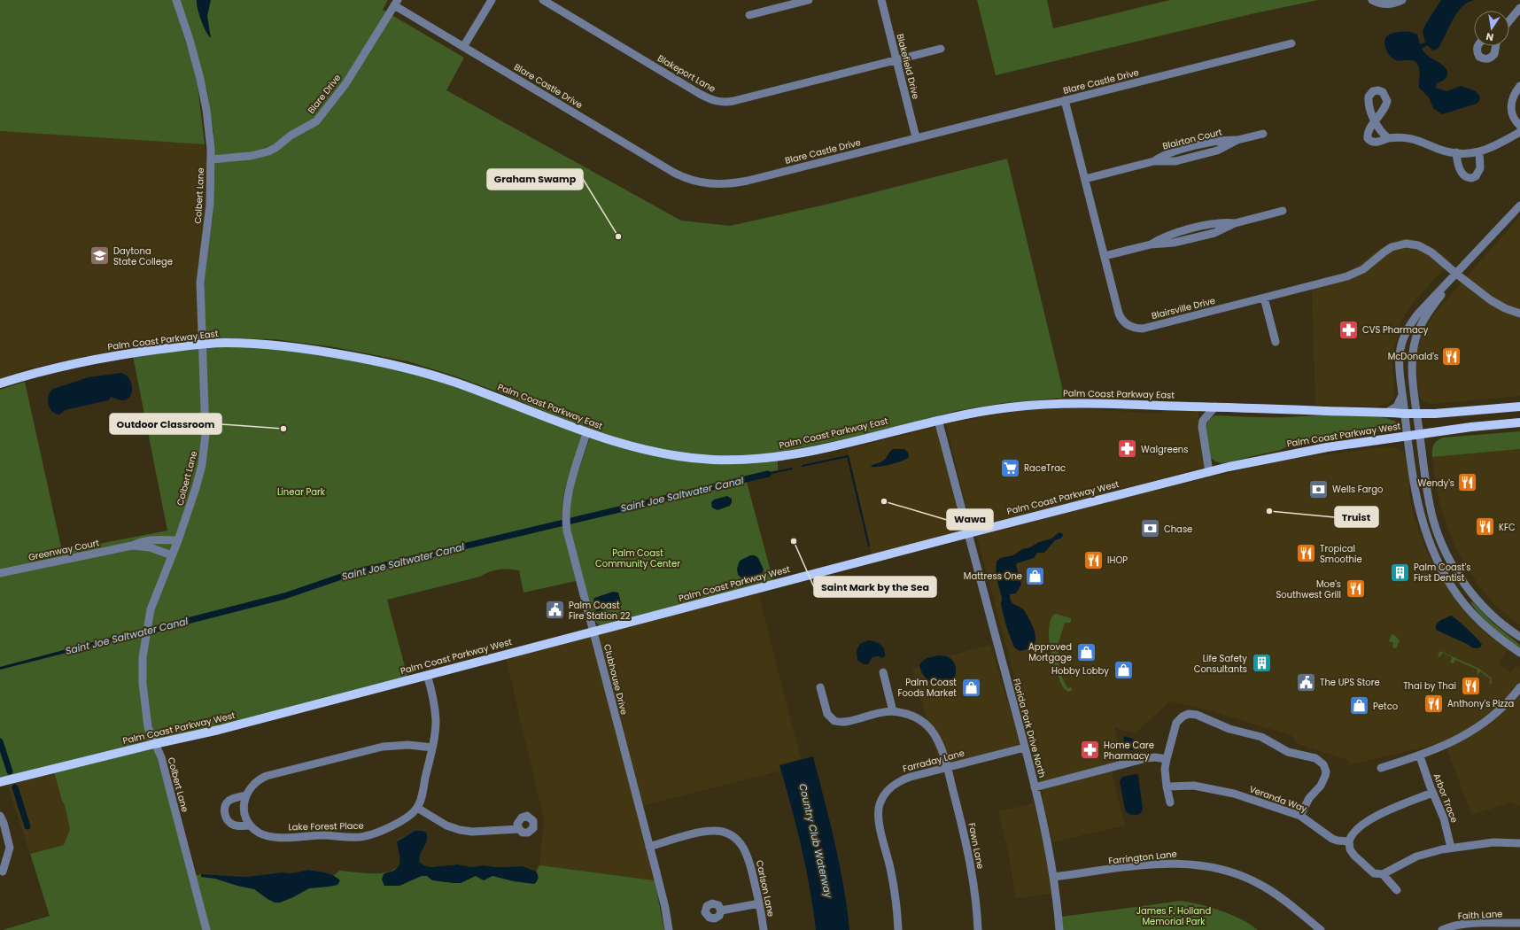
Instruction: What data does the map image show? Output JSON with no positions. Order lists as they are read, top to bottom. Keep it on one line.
{"streets":{"main road":["Palm Coast Parkway East","Palm Coast Parkway West"],"street":["Blakefield Drive","Blakeport Lane","Blare Castle Drive","Blare Drive","Blairton Court","Colbert Lane","Blairsville Drive","Greenway Court","Clubhouse Drive","Florida Park Drive North","Farraday Lane","Arbor Trace","Veranda Way","Lake Forest Place","Fawn Lane","Farrington Lane","Carlson Lane","Faith Lane"]},"crossings":[["Blakefield Drive","Blakeport Lane"],["Blakefield Drive","Blare Castle Drive"],["Blare Castle Drive","Blare Drive"],["Blare Castle Drive","Blairsville Drive"],["Blare Drive","Colbert Lane"],["Blairton Court","Blairsville Drive"],["Colbert Lane","Palm Coast Parkway East"],["Colbert Lane","Palm Coast Parkway West"],["Palm Coast Parkway East","Clubhouse Drive"],["Palm Coast Parkway East","Florida Park Drive North"],["Palm Coast Parkway West","Clubhouse Drive"],["Palm Coast Parkway West","Florida Park Drive North"],["Clubhouse Drive","Carlson Lane"],["Florida Park Drive North","Farraday Lane"],["Florida Park Drive North","Farrington Lane"],["Farraday Lane","Fawn Lane"]],"water":["Saint Joe Saltwater Canal","Country Club Waterway"],"parks":["Linear Park","Palm Coast Community Center","James F. Holland Memorial Park"],"places":{"other":["Graham Swamp","Outdoor Classroom","Wawa","Truist","Saint Mark by the Sea"],"school or university":["Daytona State College"],"pharmacy":["CVS Pharmacy","Walgreens","Home Care Pharmacy"],"restaurant":["McDonald's","Wendy's","KFC","Tropical Smoothie","IHOP","Moe's Southwest Grill","Thai by Thai","Anthony's Pizza"],"supermarket":["RaceTrac"],"bank":["Wells Fargo","Chase"],"building":["Palm Coast's First Dentist","Life Safety Consultants"],"shop":["Mattress One","Approved Mortgage","Hobby Lobby","Palm Coast Foods Market","Petco"],"public building":["Palm Coast Fire Station 22","The UPS Store"]},"north":"bottom"}
